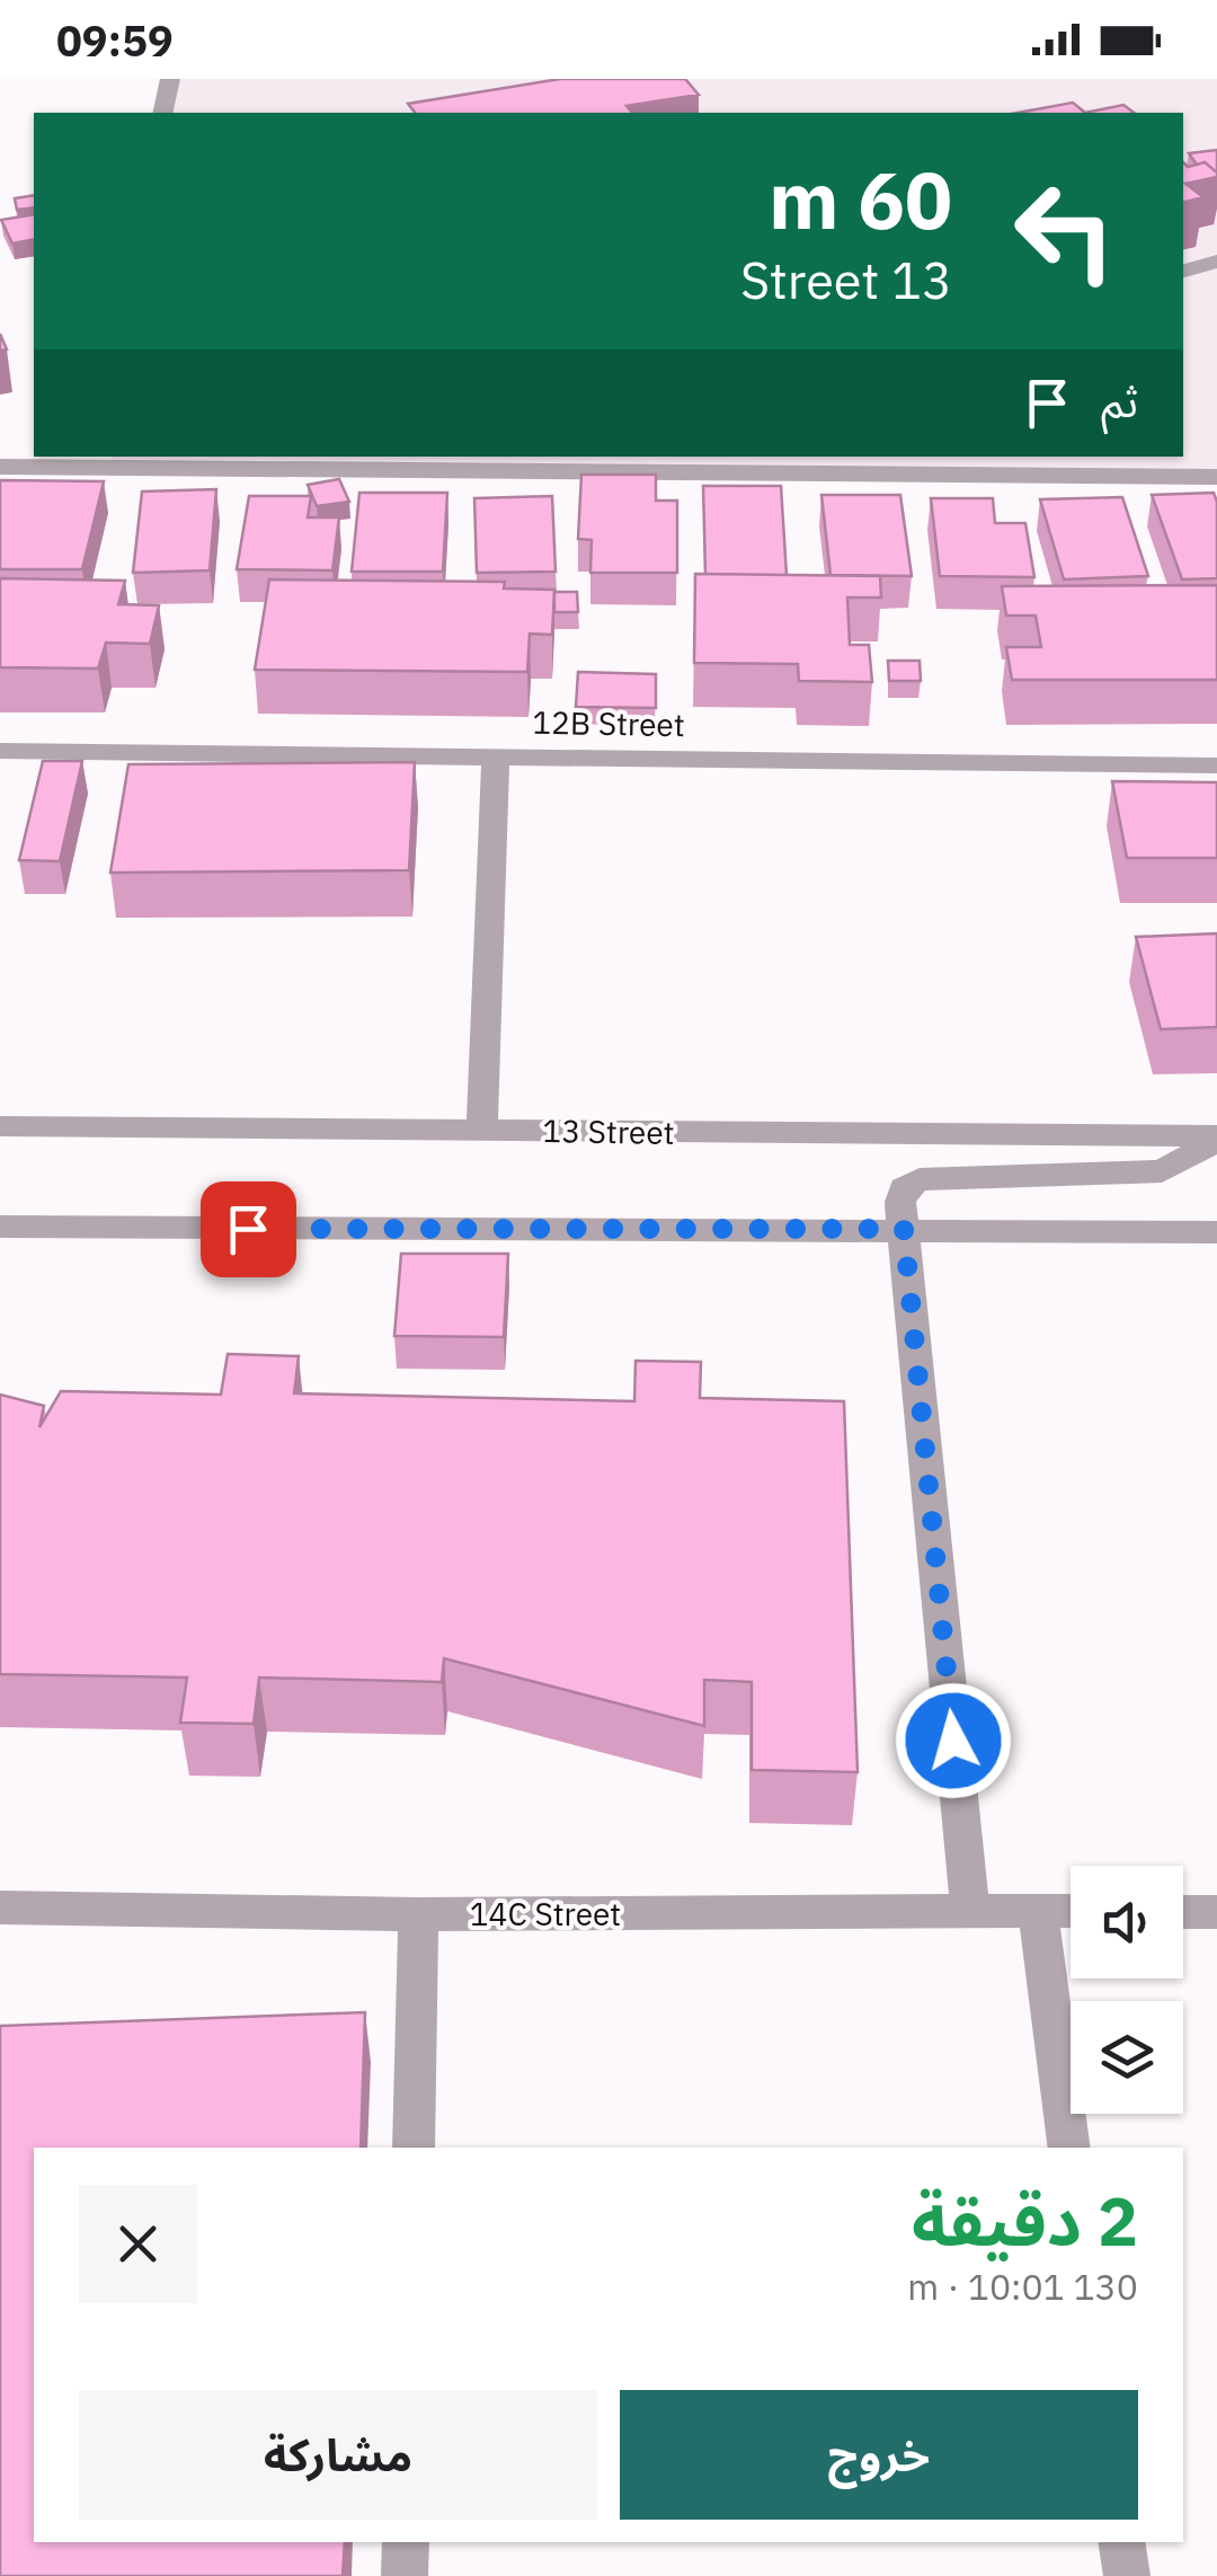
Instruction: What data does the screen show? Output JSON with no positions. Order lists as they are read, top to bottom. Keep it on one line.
{"streets":{"street":["12B Street","13 Street","14C Street"]},"page":{"status":"09:59","turn":["60 m","13 Street"],"then":"ثم","heading":["2 دقيقة","130 m · 10:01"],"buttons":["خروج","مشاركة"]}}
